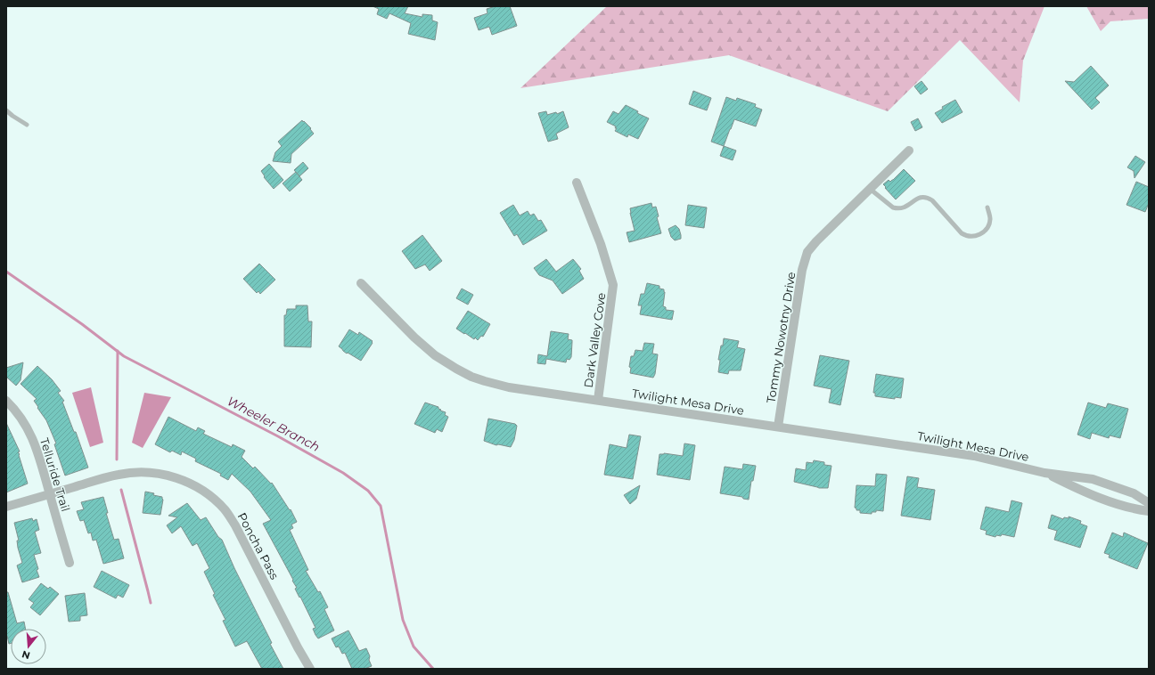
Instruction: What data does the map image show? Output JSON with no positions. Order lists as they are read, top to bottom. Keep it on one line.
{"streets":{"street":["Tommy Nowotny Drive","Dark Valley Cove","Twilight Mesa Drive","Telluride Trail","Poncha Pass"]},"crossings":[["Tommy Nowotny Drive","Twilight Mesa Drive"],["Dark Valley Cove","Twilight Mesa Drive"],["Telluride Trail","Poncha Pass"]],"water":["Wheeler Branch"],"north":"bottom"}
